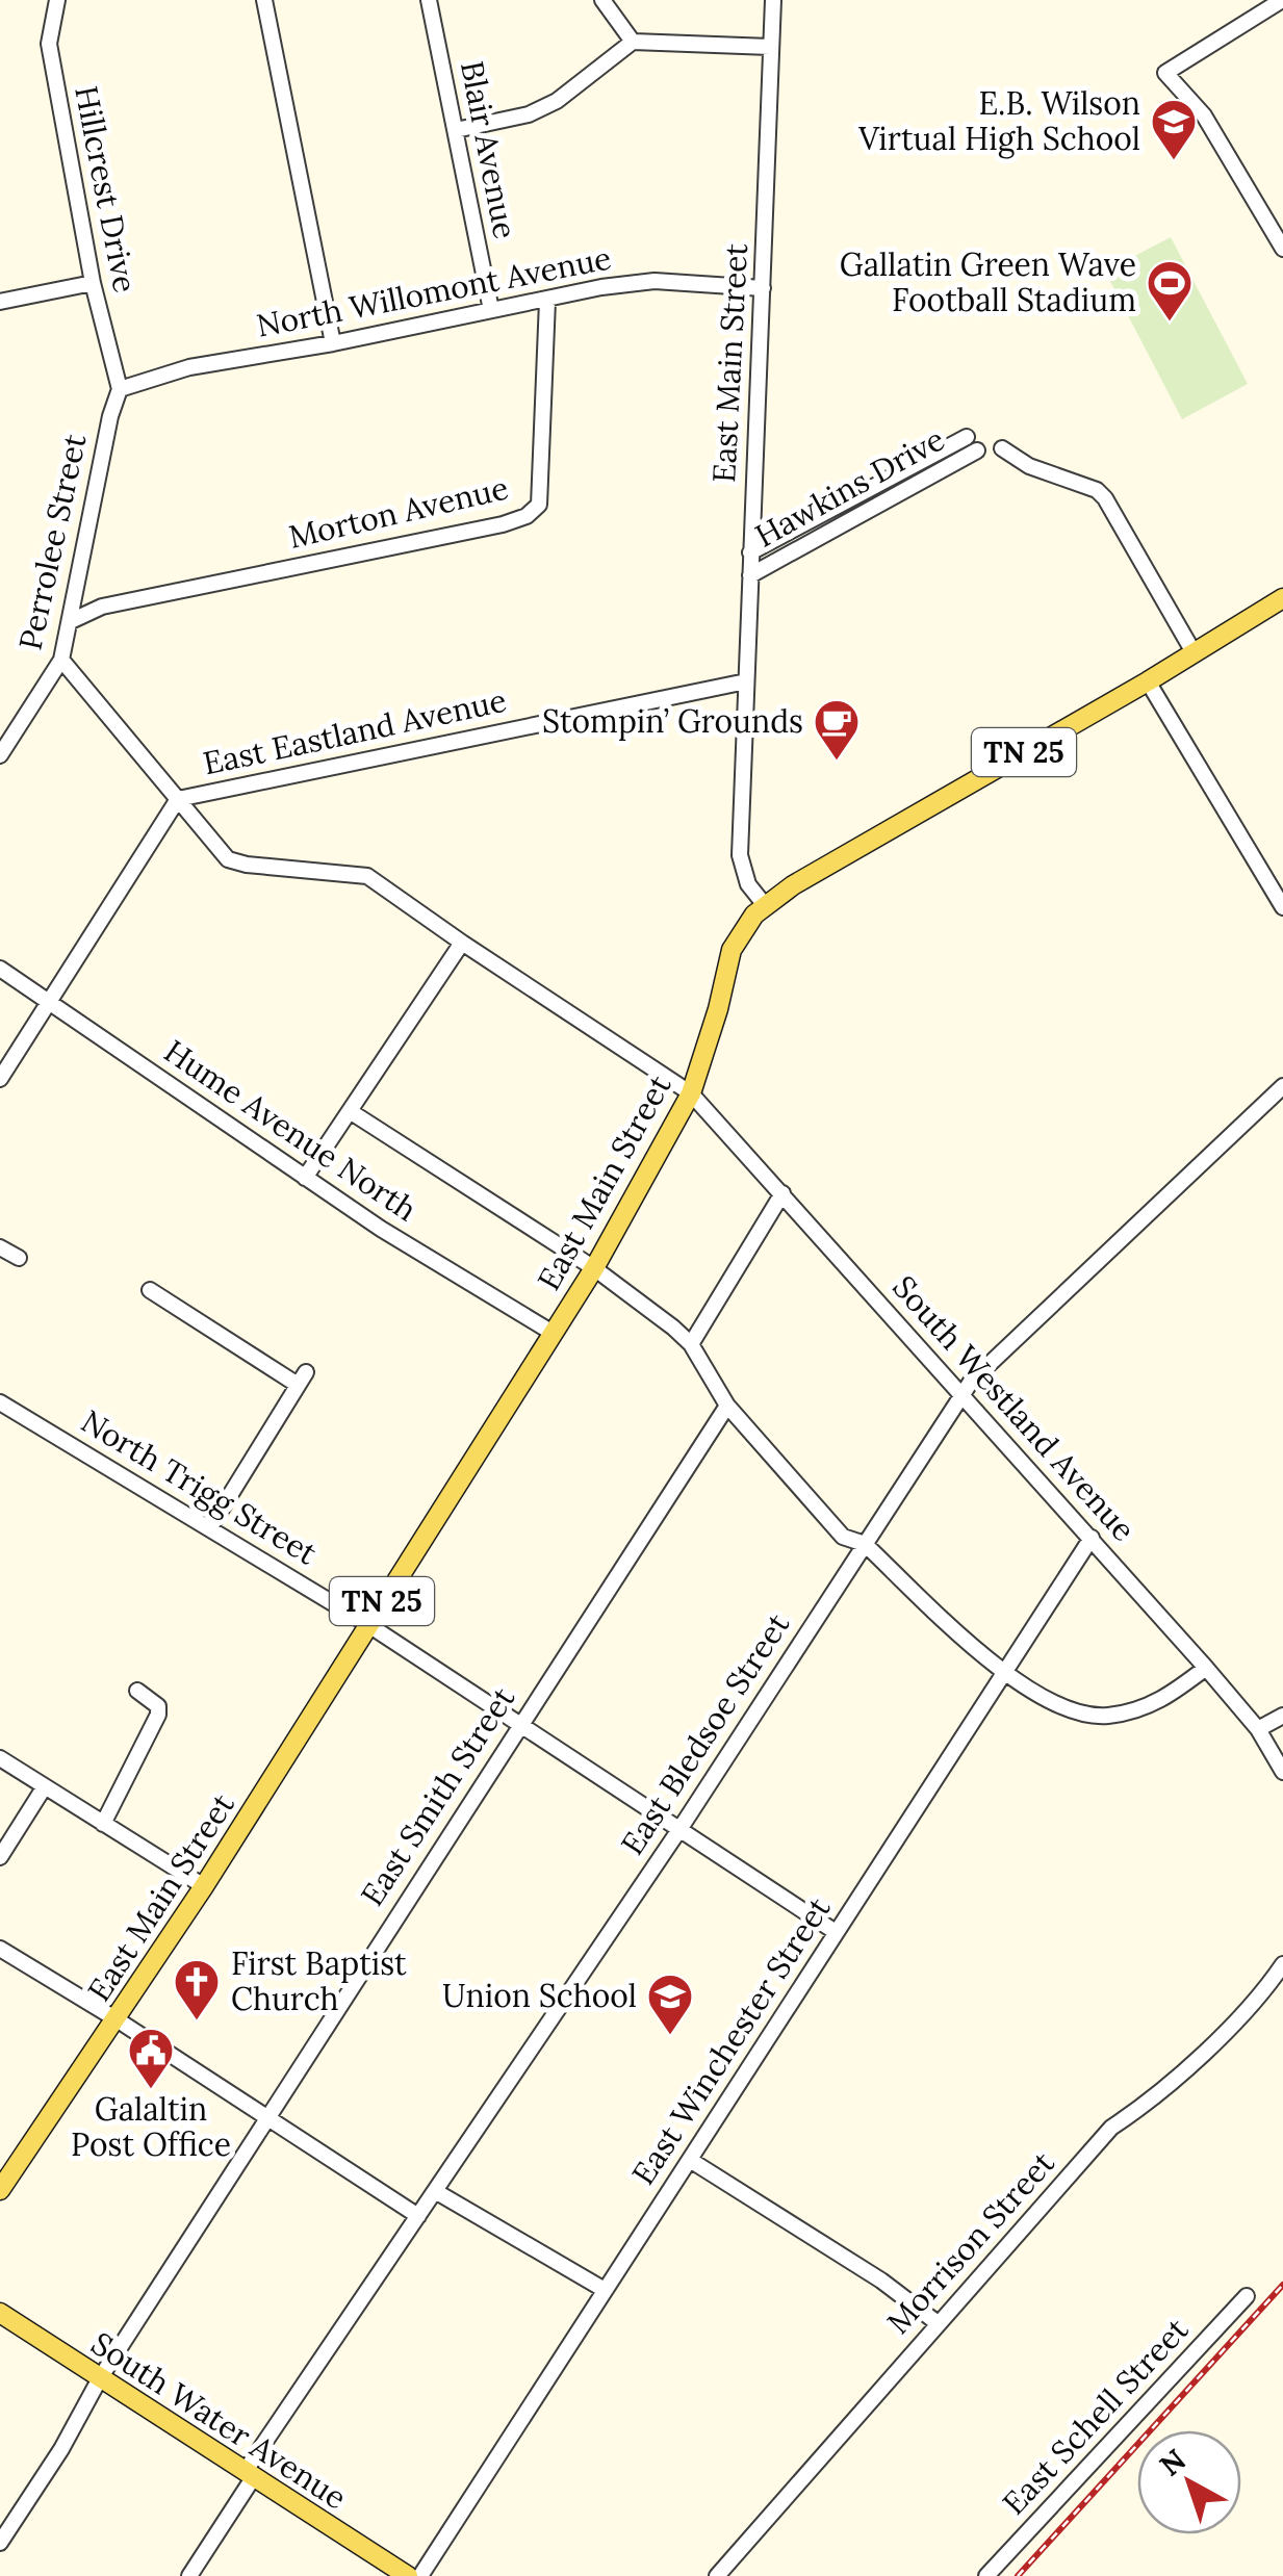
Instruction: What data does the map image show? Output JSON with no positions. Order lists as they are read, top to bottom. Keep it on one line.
{"streets":{"main road":["East Main Street","TN 25","South Water Avenue"],"street":["Blair Avenue","Hillcrest Drive","North Willomont Avenue","Hawkins Drive","Morton Avenue","Perrolee Street","East Eastland Avenue","Hume Avenue North","South Westland Avenue","North Trigg Street","East Bledsoe Street","East Smith Street","East Winchester Street","Morrison Street","East Schell Street"]},"crossings":[["Blair Avenue","North Willomont Avenue"],["Hillcrest Drive","North Willomont Avenue"],["Hillcrest Drive","Perrolee Street"],["North Willomont Avenue","East Main Street"],["North Willomont Avenue","Morton Avenue"],["North Willomont Avenue","Perrolee Street"],["East Main Street","Hawkins Drive"],["East Main Street","East Eastland Avenue"],["East Main Street","TN 25"],["East Main Street","Hume Avenue North"],["East Main Street","South Westland Avenue"],["East Main Street","North Trigg Street"],["Morton Avenue","Perrolee Street"],["Perrolee Street","South Westland Avenue"],["East Eastland Avenue","Hume Avenue North"],["East Eastland Avenue","South Westland Avenue"],["South Westland Avenue","East Bledsoe Street"],["South Westland Avenue","East Winchester Street"],["North Trigg Street","East Bledsoe Street"],["North Trigg Street","East Smith Street"],["North Trigg Street","East Winchester Street"],["East Bledsoe Street","South Water Avenue"],["East Smith Street","South Water Avenue"]],"places":{"school or university":["E.B. Wilson Virtual High School","Union School"],"sports":["Gallatin Green Wave Football Stadium"],"cafe":["Stompin’ Grounds"],"church":["First Baptist Church"],"public building":["Galaltin Post Office"]},"north":"top left"}
